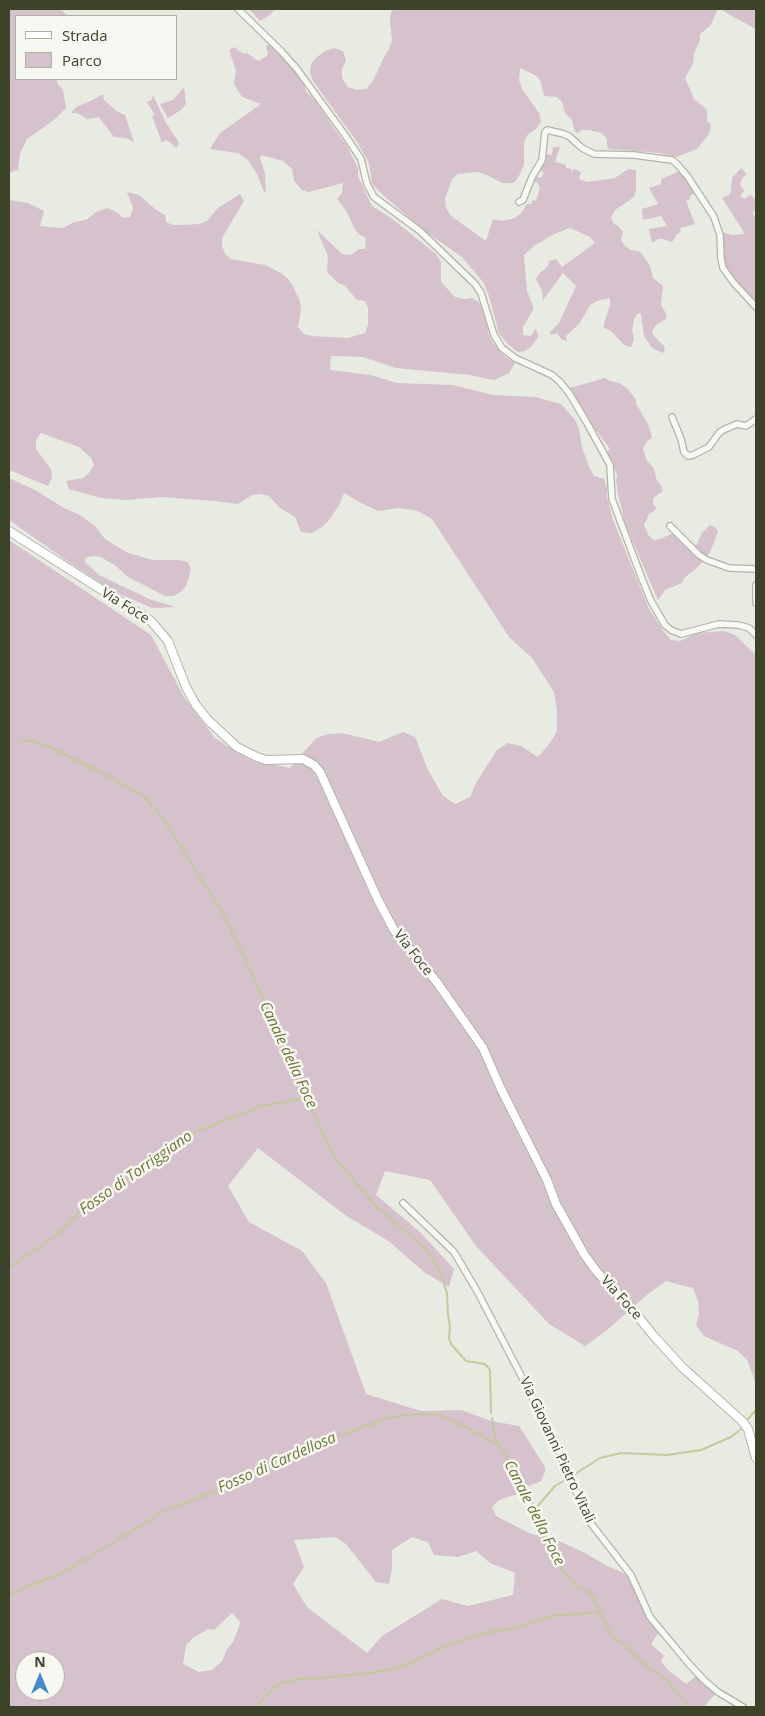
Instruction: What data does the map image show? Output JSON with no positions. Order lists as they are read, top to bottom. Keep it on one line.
{"streets":{"main road":["Via Foce"],"street":["Via Giovanni Pietro Vitali"]},"water":["Canale della Foce","Fosso di Torriggiano","Fosso di Cardellosa"],"legend":["Strada","Parco"],"north":"top"}
